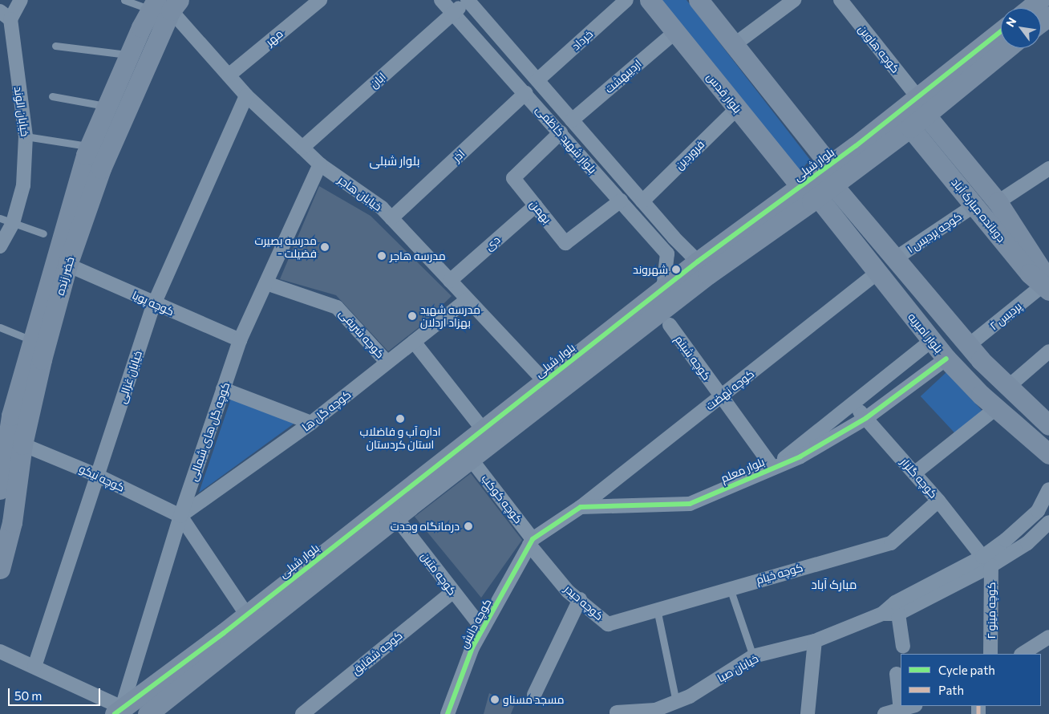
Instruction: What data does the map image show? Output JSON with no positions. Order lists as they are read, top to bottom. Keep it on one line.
{"streets":{"street":["مهر","خرداد","کوچه هاوین","اردیبهشت","ابان","بلوار قدس","خیابان الوند","بلوار شهید کاظمی","فروردین","اذر","بلوار شبلی","خیابان هاجر","دوبانده مبارک آباد","بهمن","کوچه پردیس ۱","دی","خضر زنده","کوچه پویا","پردیس ۲","بلوار امیریه","کوچه شریفی","کوچه شبنم","خیابان غزالی","کوچه نهضت","کوچه گل ها","کوچه گل های شمالی","بلوار معلم","کوچه نیکو","کوچه گلزار","کوچه کوکب","کوچه متین","کوچه خیام","کوچه حیدر","کوچه مینو ۲","کوچه دانش","کوچه شقایق","خیابان صبا"]},"crossings":[["مهر","خیابان هاجر"],["خرداد","بلوار شهید کاظمی"],["کوچه هاوین","بلوار شبلی"],["کوچه هاوین","دوبانده مبارک آباد"],["اردیبهشت","بلوار قدس"],["اردیبهشت","بلوار شهید کاظمی"],["ابان","بلوار شهید کاظمی"],["ابان","خیابان هاجر"],["بلوار قدس","فروردین"],["بلوار قدس","بلوار شبلی"],["بلوار شهید کاظمی","فروردین"],["بلوار شهید کاظمی","اذر"],["بلوار شهید کاظمی","بلوار شبلی"],["بلوار شهید کاظمی","بهمن"],["اذر","خیابان هاجر"],["بلوار شبلی","خیابان هاجر"],["بلوار شبلی","دوبانده مبارک آباد"],["بلوار شبلی","بلوار امیریه"],["بلوار شبلی","کوچه گل های شمالی"],["بلوار شبلی","کوچه کوکب"],["بلوار شبلی","کوچه متین"],["خیابان هاجر","دی"],["خیابان هاجر","خضر زنده"],["خیابان هاجر","خیابان غزالی"],["خیابان هاجر","کوچه گل ها"],["خیابان هاجر","کوچه گل های شمالی"],["دوبانده مبارک آباد","کوچه پردیس ۱"],["دوبانده مبارک آباد","پردیس ۲"],["بهمن","دی"],["کوچه پردیس ۱","بلوار امیریه"],["خضر زنده","کوچه پویا"],["خضر زنده","کوچه نیکو"],["کوچه پویا","خیابان غزالی"],["کوچه پویا","کوچه گل های شمالی"],["پردیس ۲","بلوار امیریه"],["بلوار امیریه","کوچه نهضت"],["بلوار امیریه","بلوار معلم"],["کوچه شریفی","کوچه گل ها"],["کوچه شریفی","کوچه گل های شمالی"],["کوچه شبنم","کوچه نهضت"],["کوچه شبنم","بلوار معلم"],["خیابان غزالی","کوچه نیکو"],["کوچه نهضت","بلوار معلم"],["کوچه گل ها","کوچه گل های شمالی"],["کوچه گل ها","کوچه نیکو"],["کوچه گل های شمالی","کوچه نیکو"],["بلوار معلم","کوچه گلزار"],["کوچه گلزار","کوچه خیام"],["کوچه گلزار","کوچه مینو ۲"],["کوچه گلزار","خیابان صبا"],["کوچه کوکب","کوچه حیدر"],["کوچه کوکب","کوچه دانش"],["کوچه متین","کوچه دانش"],["کوچه متین","کوچه شقایق"],["کوچه خیام","کوچه حیدر"],["کوچه حیدر","کوچه دانش"],["کوچه مینو ۲","خیابان صبا"]],"districts":["بلوار شبلی","مبارک آباد"],"places":["مدرسه بصیرت - فضیلت","مدرسه هاجر","شهروند","مدرسه شهید بهزاد اردلان","اداره آب و فاضلاب استان کردستان","درمانگاه وحدت","مسجد مسناو"],"legend":["Cycle path","Path"],"scale_bar":"50 m","north":"top left"}
